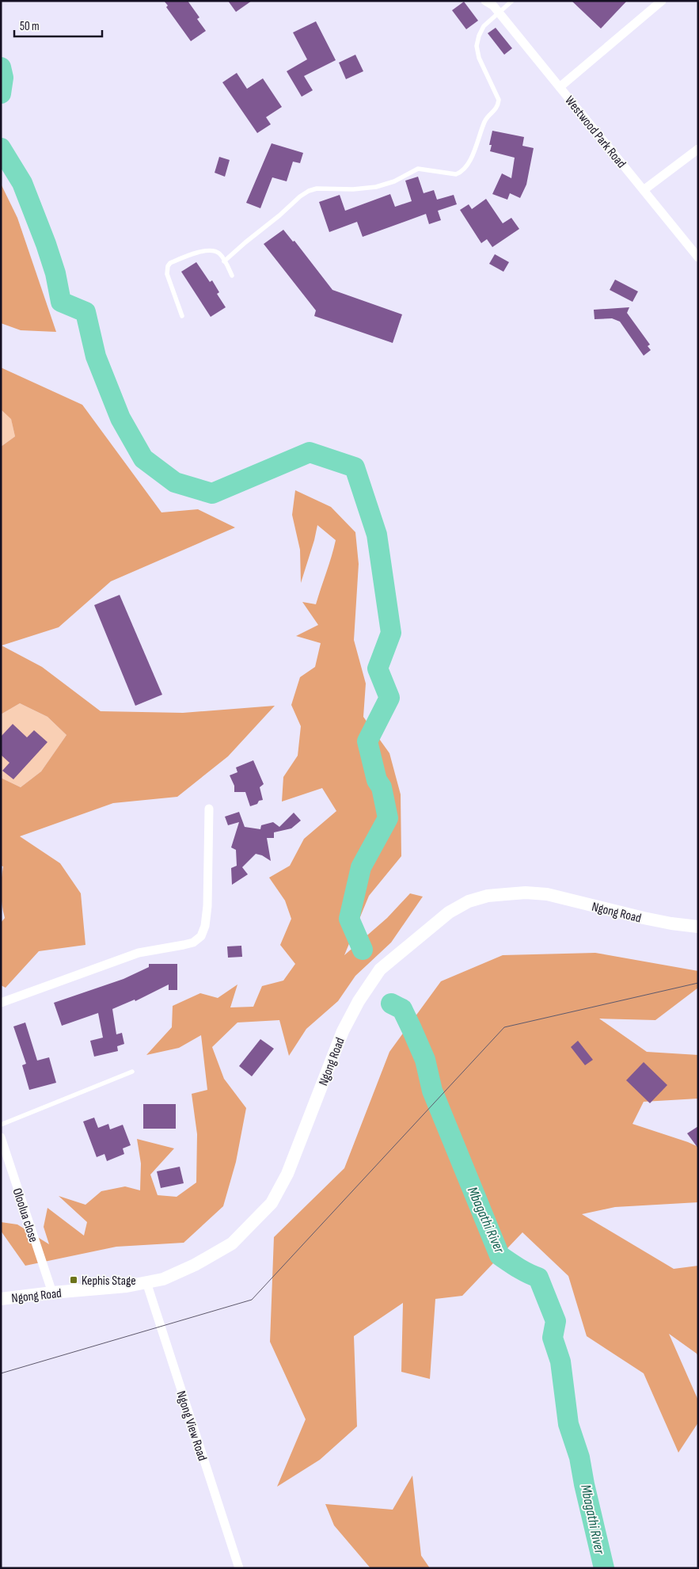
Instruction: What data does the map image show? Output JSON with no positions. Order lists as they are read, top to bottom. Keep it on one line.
{"streets":{"main road":["Ngong Road"],"street":["Westwood Park Road","Oloolua close","Ngong View Road"]},"crossings":[["Ngong Road","Oloolua close"],["Ngong Road","Ngong View Road"]],"water":["Mbagathi River"],"places":{"transit":["Kephis Stage"]},"scale_bar":"50 m"}
